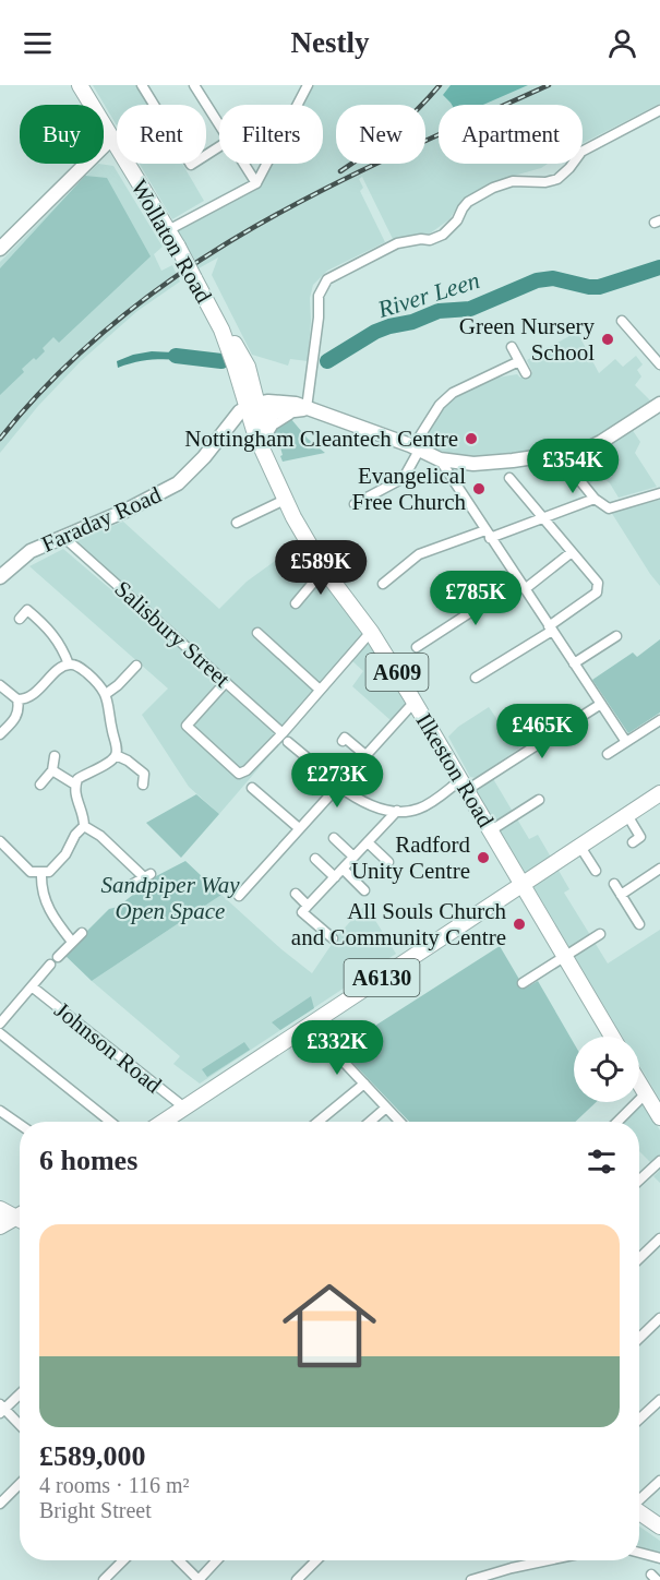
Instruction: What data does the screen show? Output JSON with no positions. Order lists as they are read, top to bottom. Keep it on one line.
{"streets":{"main road":["Wollaton Road","A609","Ilkeston Road","A6130"],"street":["Faraday Road","Salisbury Street","Johnson Road"]},"crossings":[["Wollaton Road","Faraday Road"],["Wollaton Road","Ilkeston Road"],["Faraday Road","Salisbury Street"],["Ilkeston Road","A6130"],["A6130","Johnson Road"]],"water":["River Leen"],"parks":["Sandpiper Way Open Space"],"places":["Green Nursery School","Nottingham Cleantech Centre","Evangelical Free Church","Radford Unity Centre","All Souls Church and Community Centre"],"page":{"header":"Nestly","chip":["Buy","Rent","Filters","New","Apartment"],"price":["£354K","£589K","£785K","£465K","£273K","£332K"],"heading":"6 homes","list":[{"name":"£589,000","note":"4 rooms · 116 m² · Bright Street"}]}}
